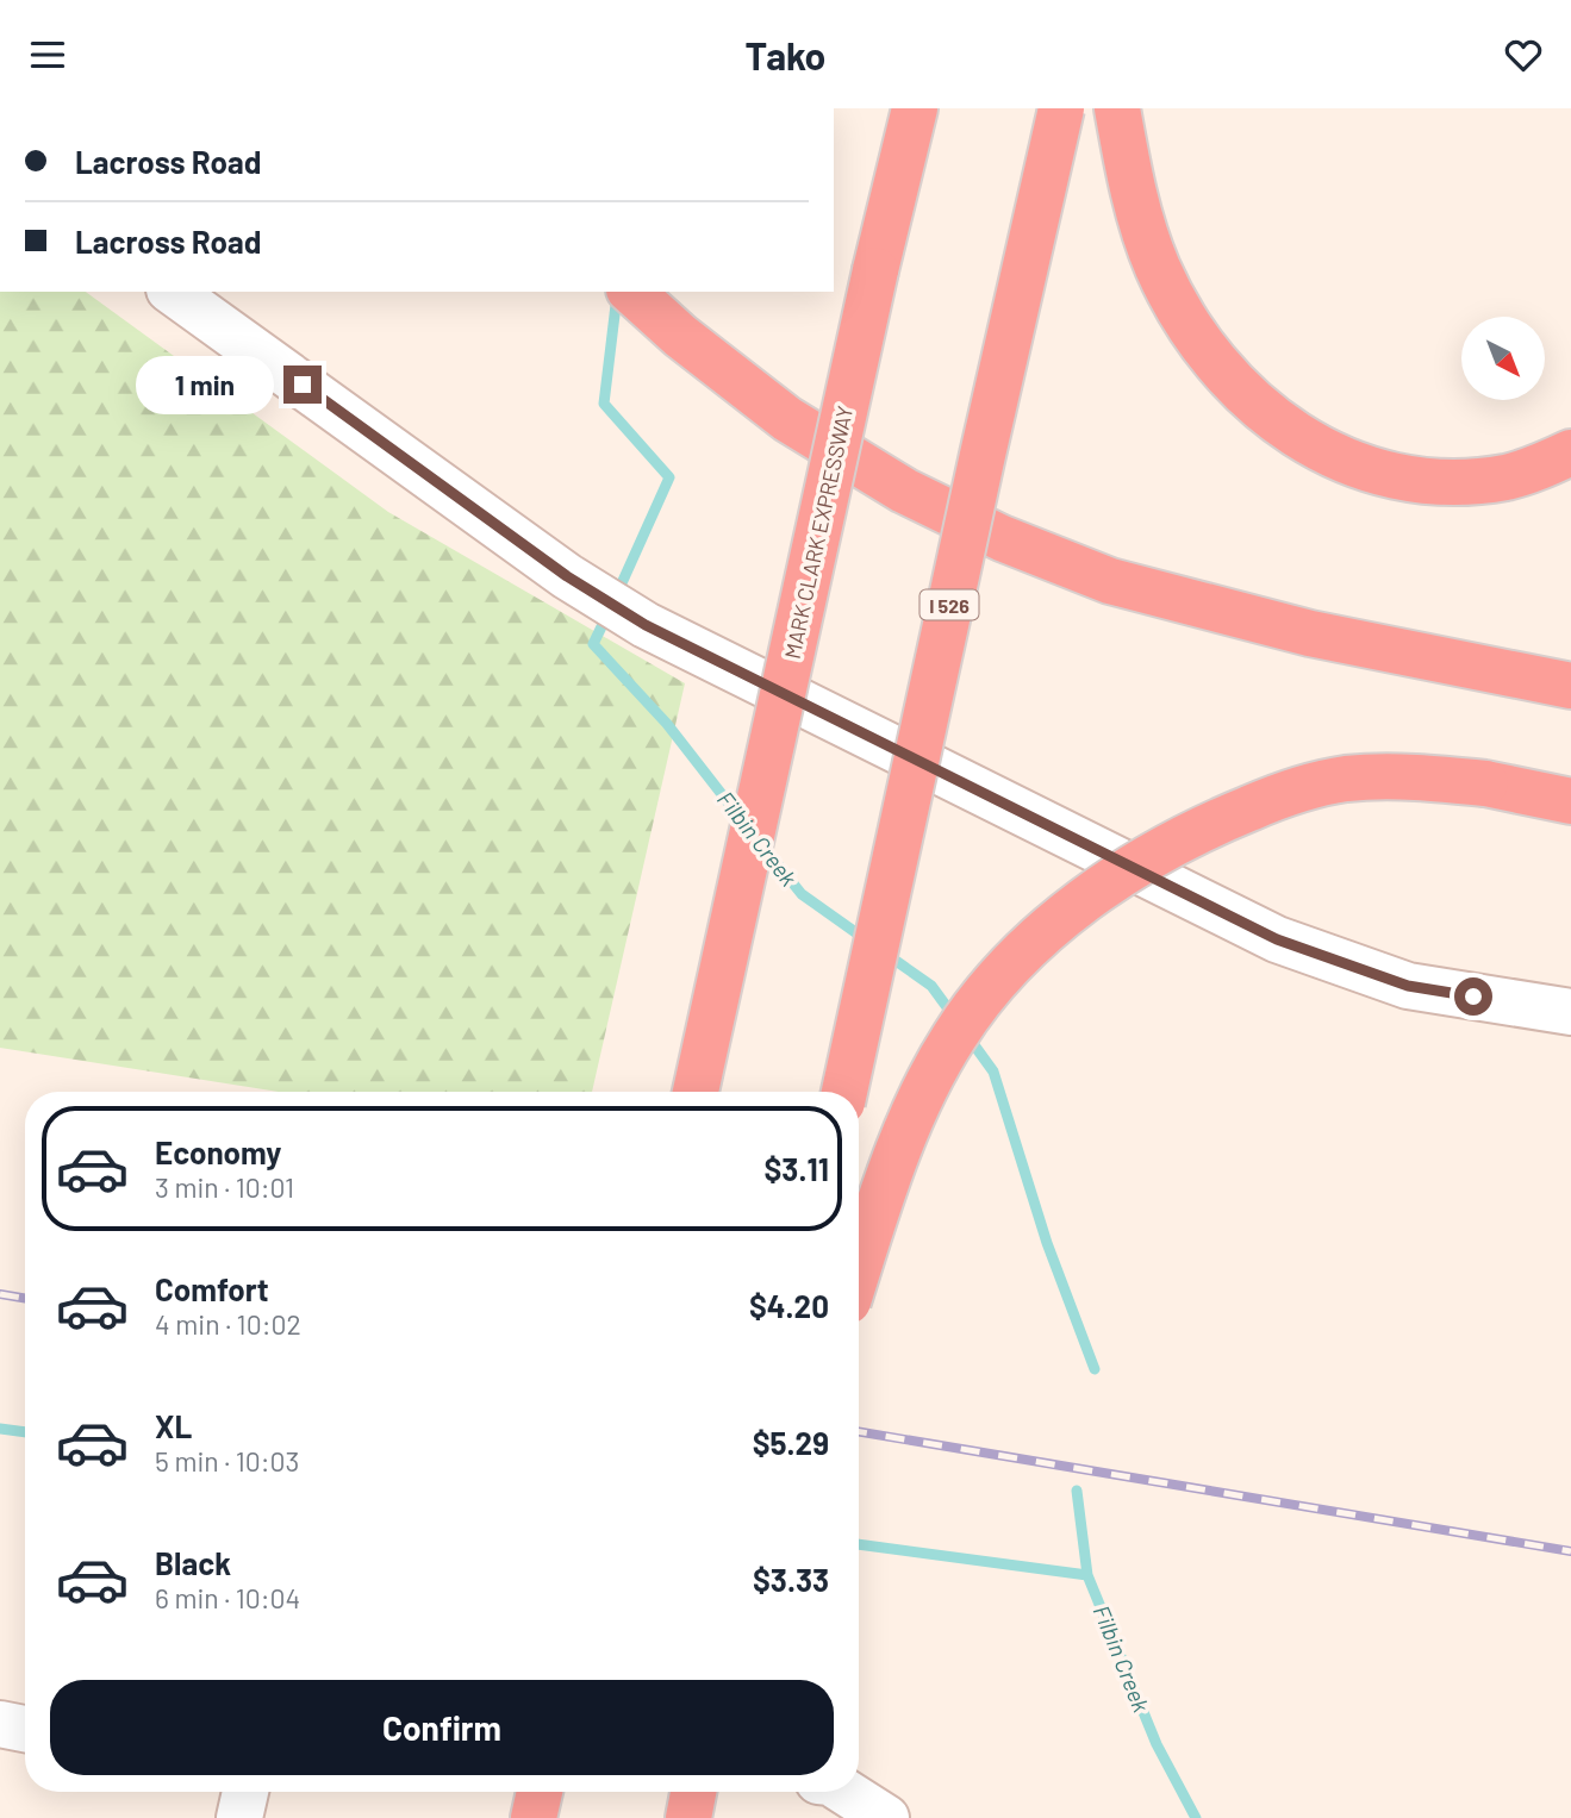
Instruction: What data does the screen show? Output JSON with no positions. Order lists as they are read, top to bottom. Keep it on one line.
{"streets":{"highway":["MARK CLARK EXPRESSWAY","I 526"]},"water":["Filbin Creek"],"north":"bottom right","page":{"header":"Tako","banner":["Lacross Road","Lacross Road"],"bubble":"1 min","list":[{"name":"Economy","note":"3 min · 10:01","value":"$3.11"},{"name":"Comfort","note":"4 min · 10:02","value":"$4.20"},{"name":"XL","note":"5 min · 10:03","value":"$5.29"},{"name":"Black","note":"6 min · 10:04","value":"$3.33"}],"buttons":"Confirm"}}
